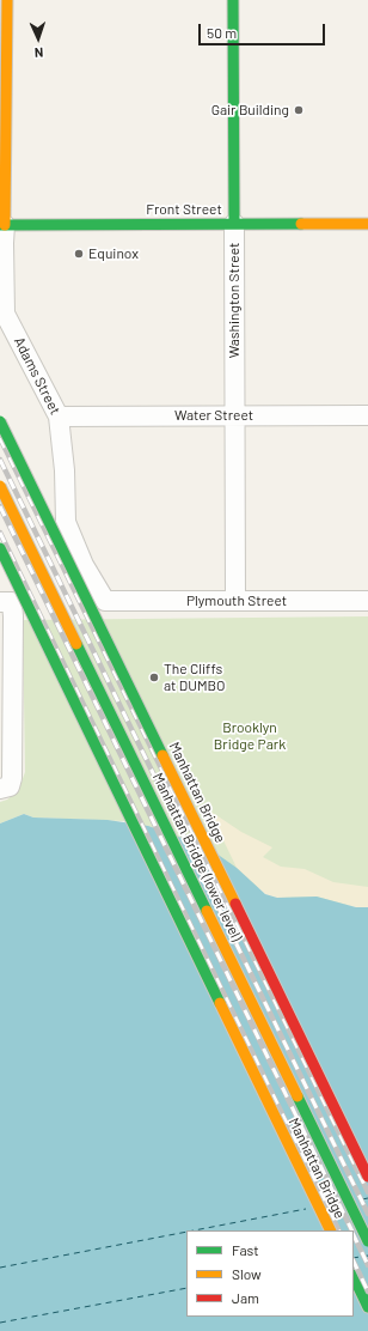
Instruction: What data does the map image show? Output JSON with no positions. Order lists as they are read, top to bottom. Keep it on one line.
{"streets":{"main road":["Front Street","Washington Street","Adams Street","Manhattan Bridge","Manhattan Bridge (lower level)"],"street":["Water Street","Plymouth Street"]},"crossings":[["Front Street","Washington Street"],["Front Street","Adams Street"],["Washington Street","Water Street"],["Washington Street","Plymouth Street"],["Adams Street","Water Street"],["Adams Street","Plymouth Street"]],"parks":["Brooklyn Bridge Park"],"places":["Gair Building","Equinox","The Cliffs at DUMBO"],"legend":["Fast","Slow","Jam"],"scale_bar":"50 m","north":"bottom"}
